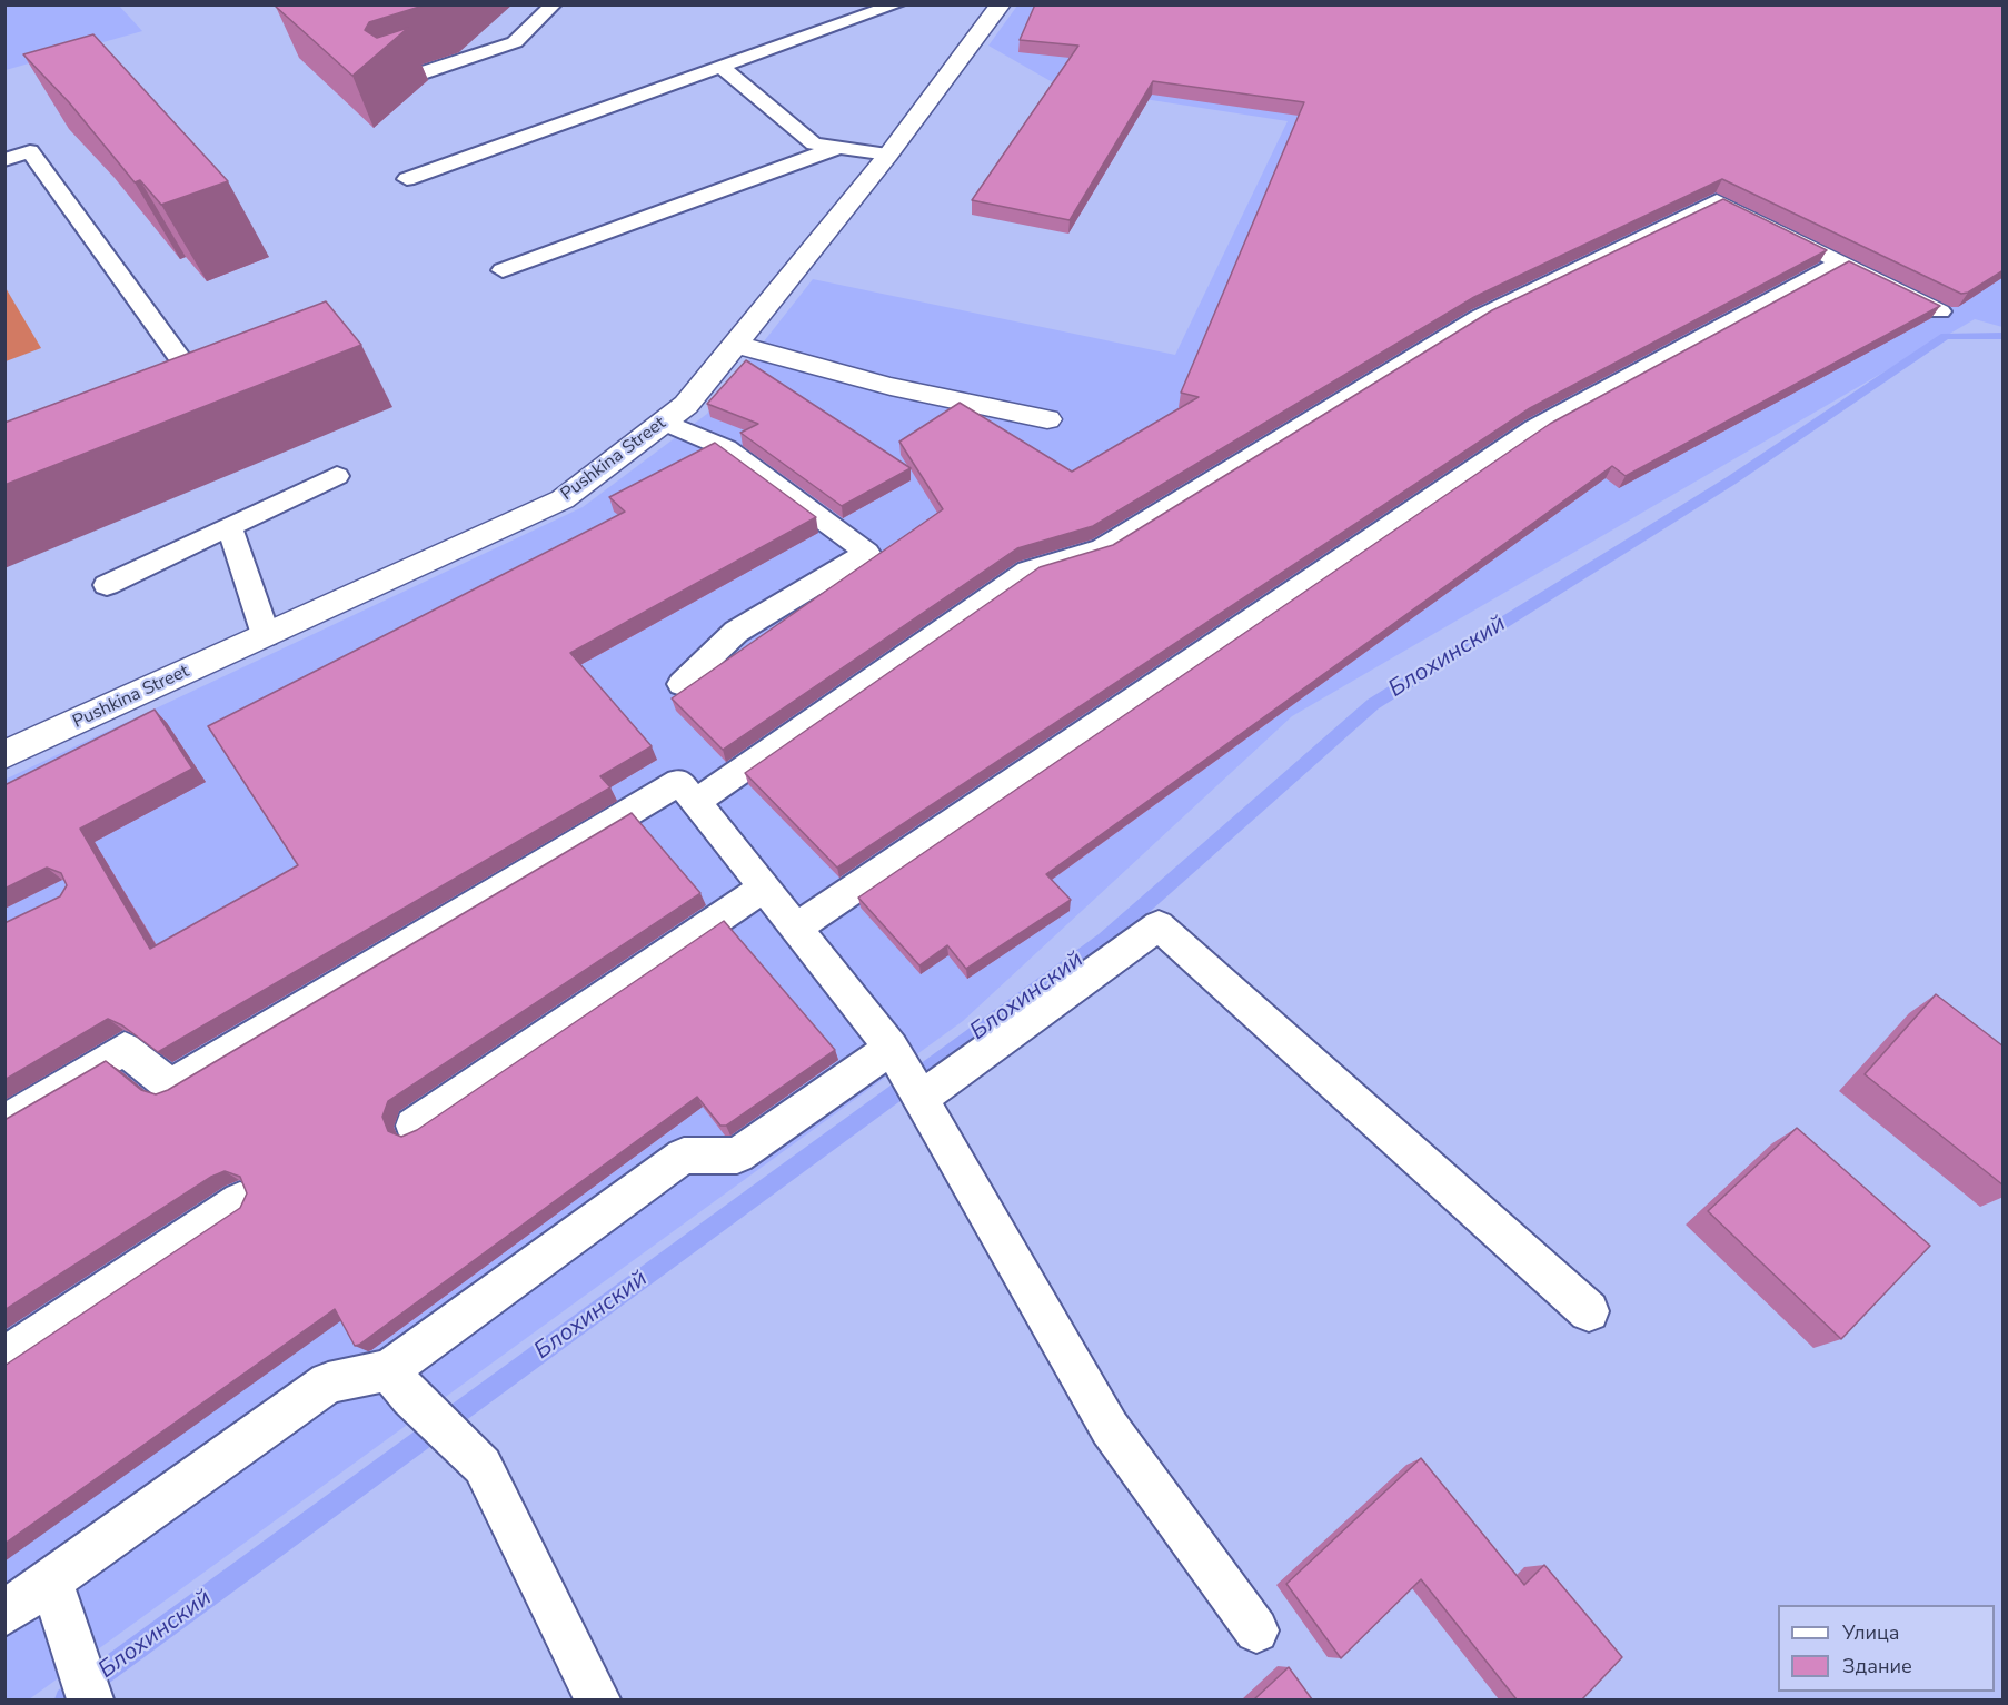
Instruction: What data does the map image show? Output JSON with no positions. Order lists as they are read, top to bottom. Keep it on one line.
{"streets":{"street":["Pushkina Street"]},"water":["Блохинский"],"legend":["Улица","Здание"]}
